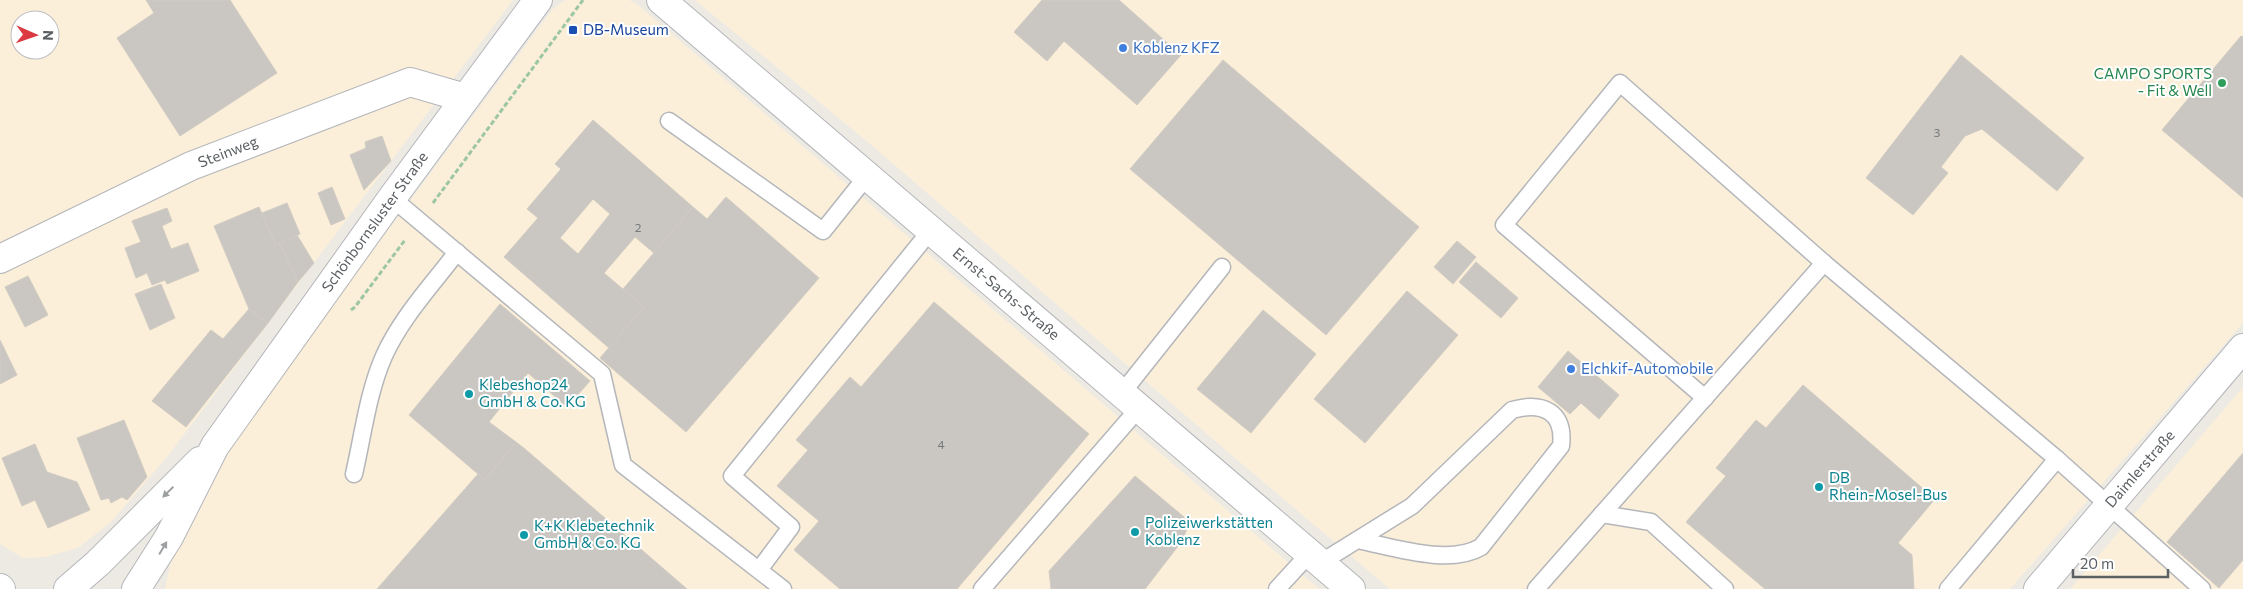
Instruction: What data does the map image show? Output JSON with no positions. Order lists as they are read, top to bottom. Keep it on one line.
{"streets":{"street":["Steinweg","Schönbornsluster Straße","Ernst-Sachs-Straße","Daimlerstraße"]},"crossings":[["Steinweg","Schönbornsluster Straße"]],"places":{"transit":["DB-Museum"],"other":["Koblenz KFZ","CAMPO SPORTS - Fit & Well","Elchkif-Automobile","Klebeshop24 GmbH & Co. KG","DB Rhein-Mosel-Bus","Polizeiwerkstätten Koblenz","K+K Klebetechnik GmbH & Co. KG"]},"house_numbers":["3","2","4"],"scale_bar":"20 m","north":"right"}
